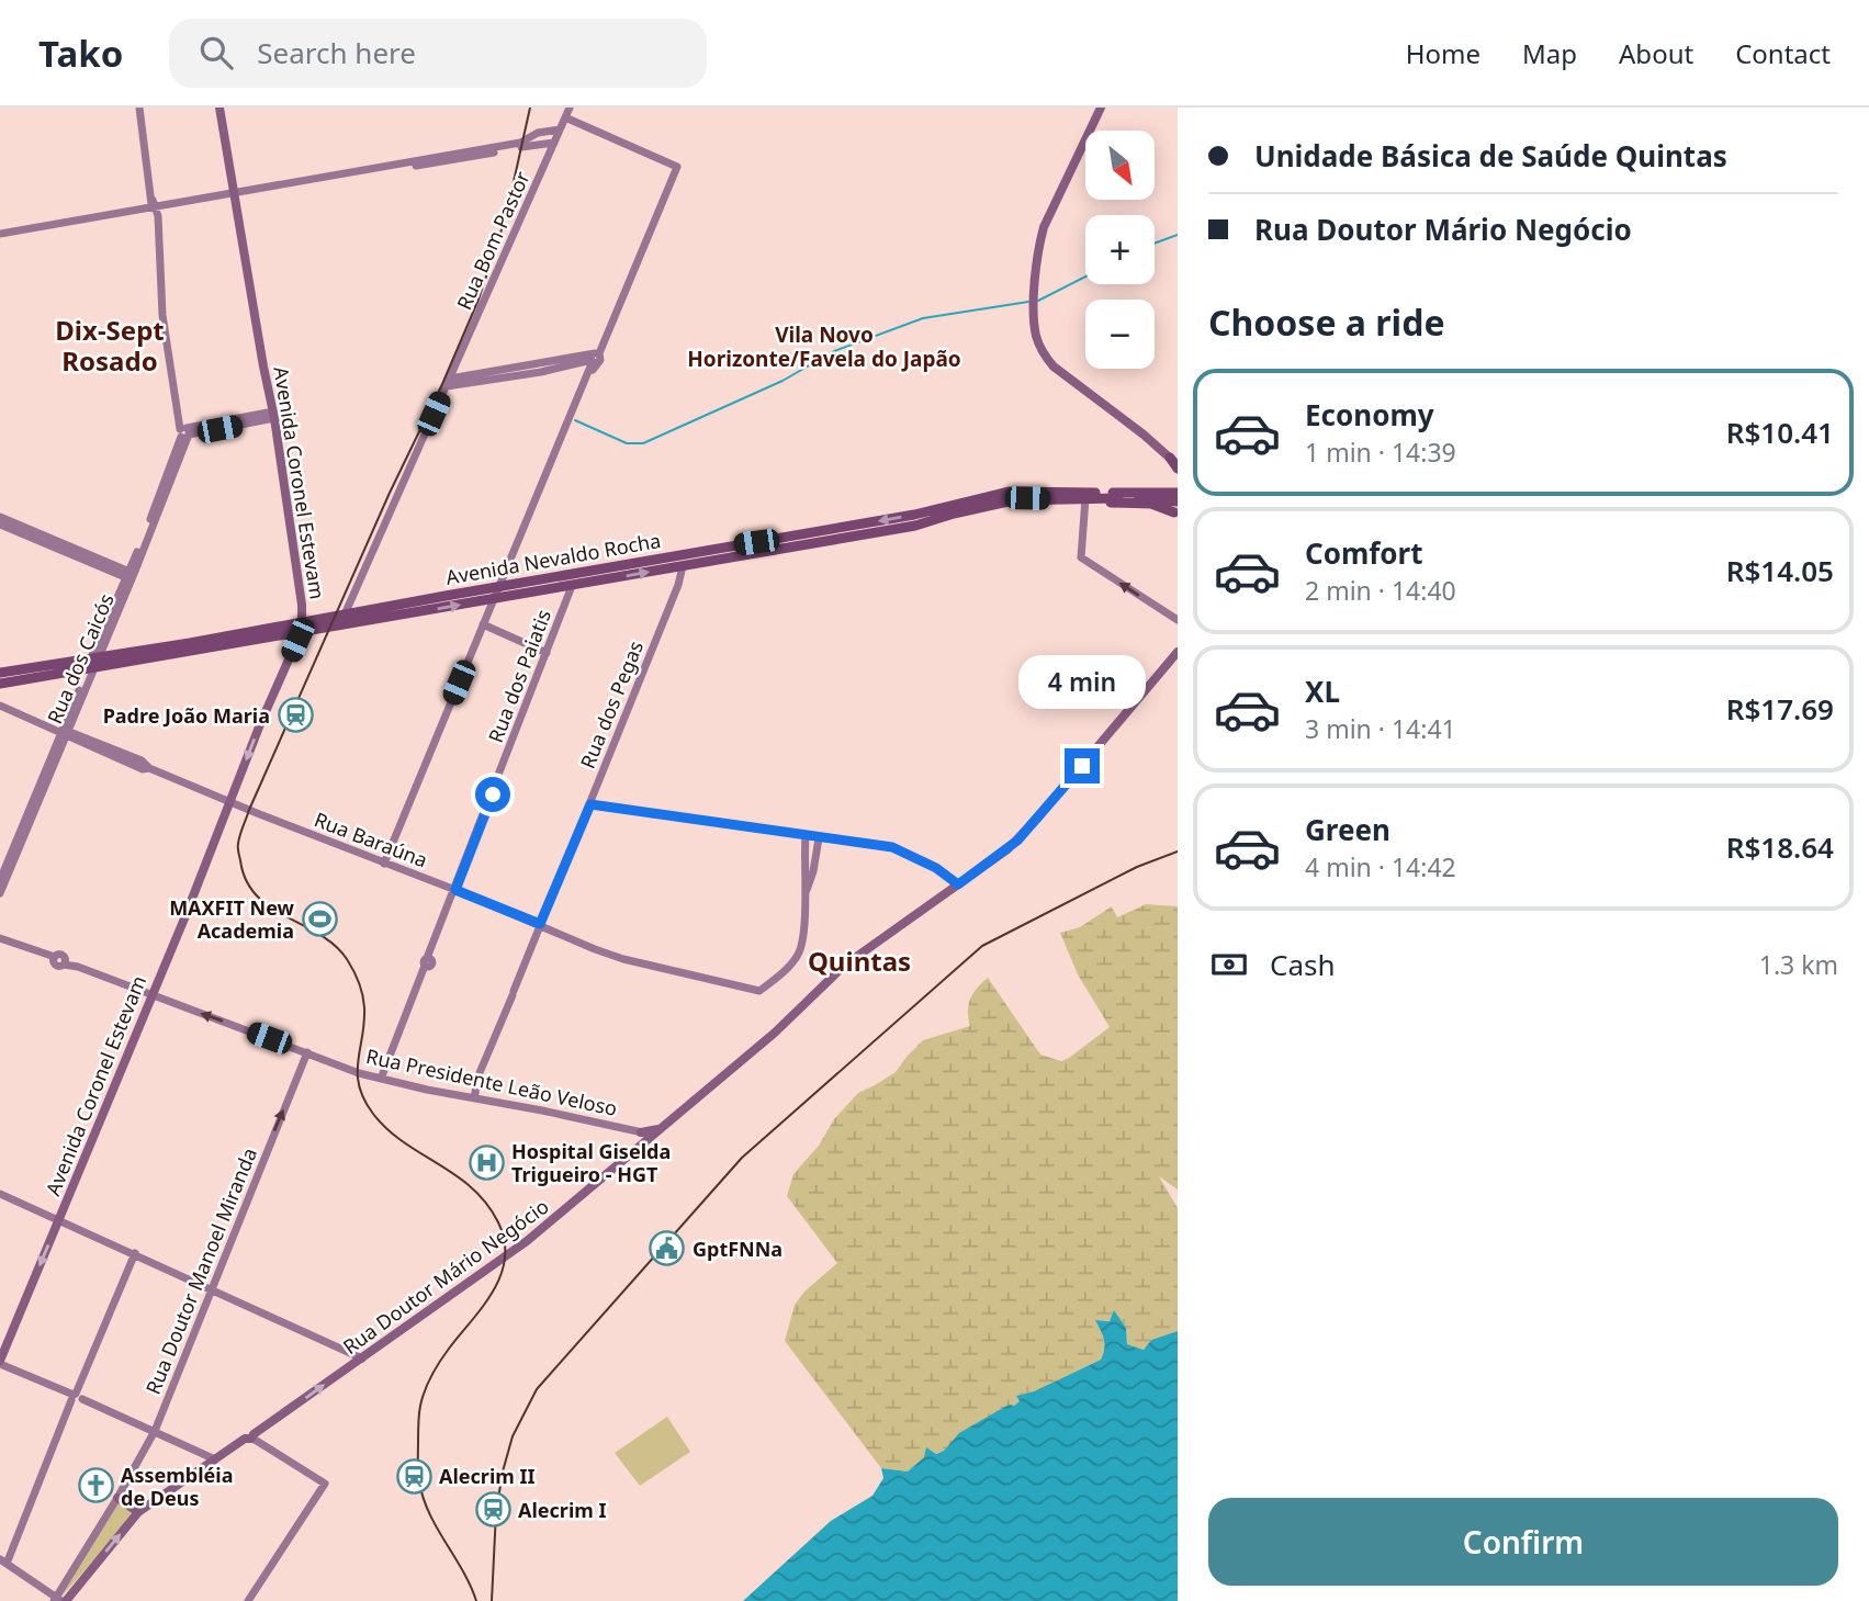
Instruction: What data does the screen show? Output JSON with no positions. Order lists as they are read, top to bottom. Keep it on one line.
{"streets":{"highway":["Avenida Nevaldo Rocha"],"main road":["Avenida Coronel Estevam","Rua Doutor Mário Negócio"],"street":["Rua Bom Pastor","Rua dos Caicós","Rua dos Paiatis","Rua dos Pegas","Rua Baraúna","Rua Presidente Leão Veloso","Rua Doutor Manoel Miranda"]},"crossings":[["Rua Bom Pastor","Avenida Nevaldo Rocha"],["Avenida Coronel Estevam","Avenida Nevaldo Rocha"],["Avenida Coronel Estevam","Rua Baraúna"],["Avenida Coronel Estevam","Rua Presidente Leão Veloso"],["Avenida Nevaldo Rocha","Rua dos Caicós"],["Avenida Nevaldo Rocha","Rua dos Paiatis"],["Avenida Nevaldo Rocha","Rua dos Pegas"],["Rua dos Caicós","Rua Baraúna"],["Rua dos Paiatis","Rua Baraúna"],["Rua dos Paiatis","Rua Presidente Leão Veloso"],["Rua dos Pegas","Rua Baraúna"],["Rua dos Pegas","Rua Presidente Leão Veloso"],["Rua Presidente Leão Veloso","Rua Doutor Manoel Miranda"],["Rua Presidente Leão Veloso","Rua Doutor Mário Negócio"],["Rua Doutor Manoel Miranda","Rua Doutor Mário Negócio"]],"one_way":["Rua Doutor Manoel Miranda"],"districts":["Dix-Sept Rosado","Vila Novo Horizonte/Favela do Japão","Quintas"],"places":{"station":["Padre João Maria","Alecrim II","Alecrim I"],"sports":["MAXFIT New Academia"],"hospital":["Hospital Giselda Trigueiro - HGT"],"public building":["GptFNNa"],"church":["Assembléia de Deus"]},"north":"bottom right","page":{"header":"Tako","search":"Search here","nav":["Home","Map","About","Contact"],"banner":["Unidade Básica de Saúde Quintas","Rua Doutor Mário Negócio"],"map_buttons":["+","−"],"heading":"Choose a ride","list":[{"name":"Economy","note":"1 min · 14:39","value":"R$10.41"},{"name":"Comfort","note":"2 min · 14:40","value":"R$14.05"},{"name":"XL","note":"3 min · 14:41","value":"R$17.69"},{"name":"Green","note":"4 min · 14:42","value":"R$18.64"}],"bubble":"4 min","pay":["Cash","1.3 km"],"buttons":"Confirm"}}
